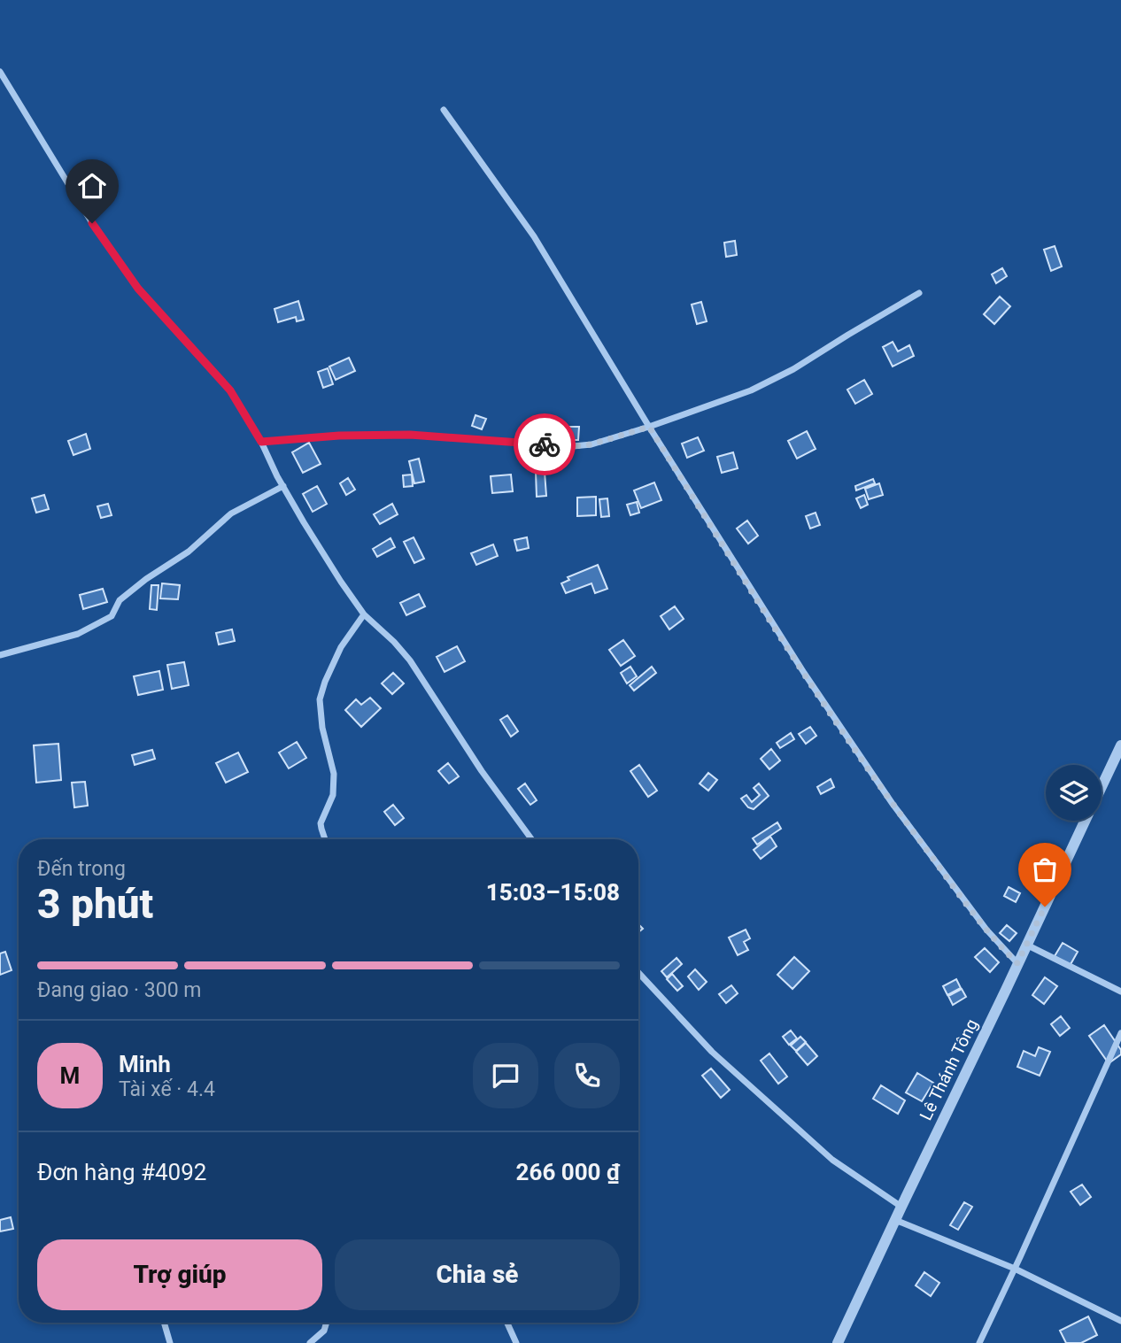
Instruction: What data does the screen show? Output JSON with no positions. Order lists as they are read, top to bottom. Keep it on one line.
{"streets":{"street":["Lê Thánh Tông"]},"page":{"heading":["3 phút","Đến trong","15:03–15:08"],"panel":["Minh","Tài xế · 4.4","Đơn hàng #4092","266 000 ₫"],"bar":"Đang giao · 300 m","round":"M","buttons":["Trợ giúp","Chia sẻ"]}}
